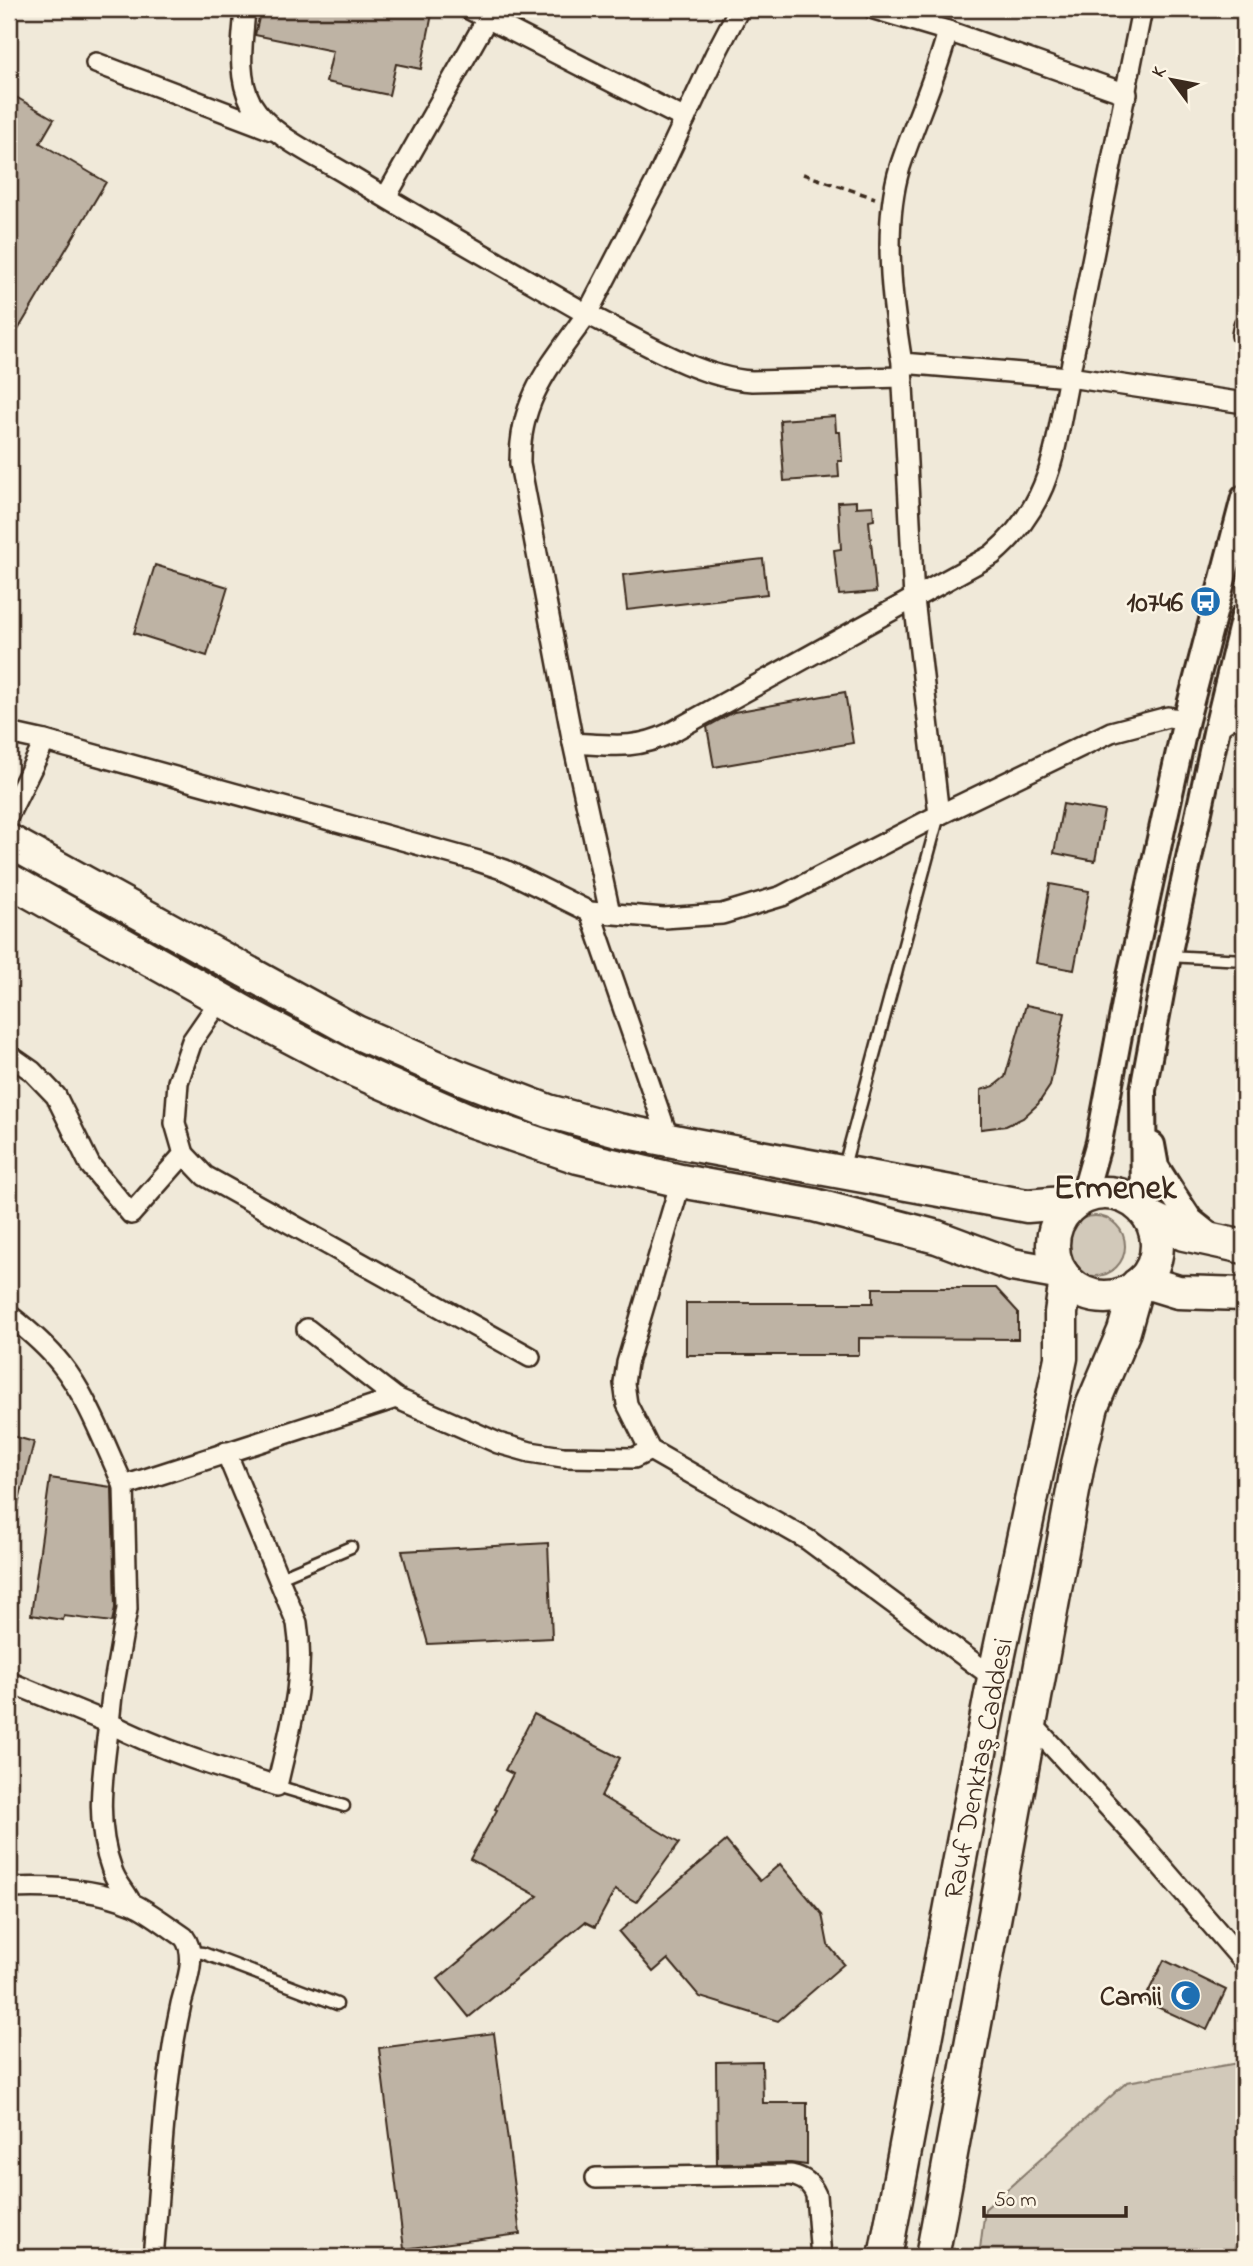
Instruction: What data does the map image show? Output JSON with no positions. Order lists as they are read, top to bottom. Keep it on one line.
{"streets":{"main road":["Rauf Denktaş Caddesi"]},"districts":["Ermenek"],"places":{"bus stop":["10746"],"mosque":["Camii"]},"scale_bar":"50 m","north":"top left"}
